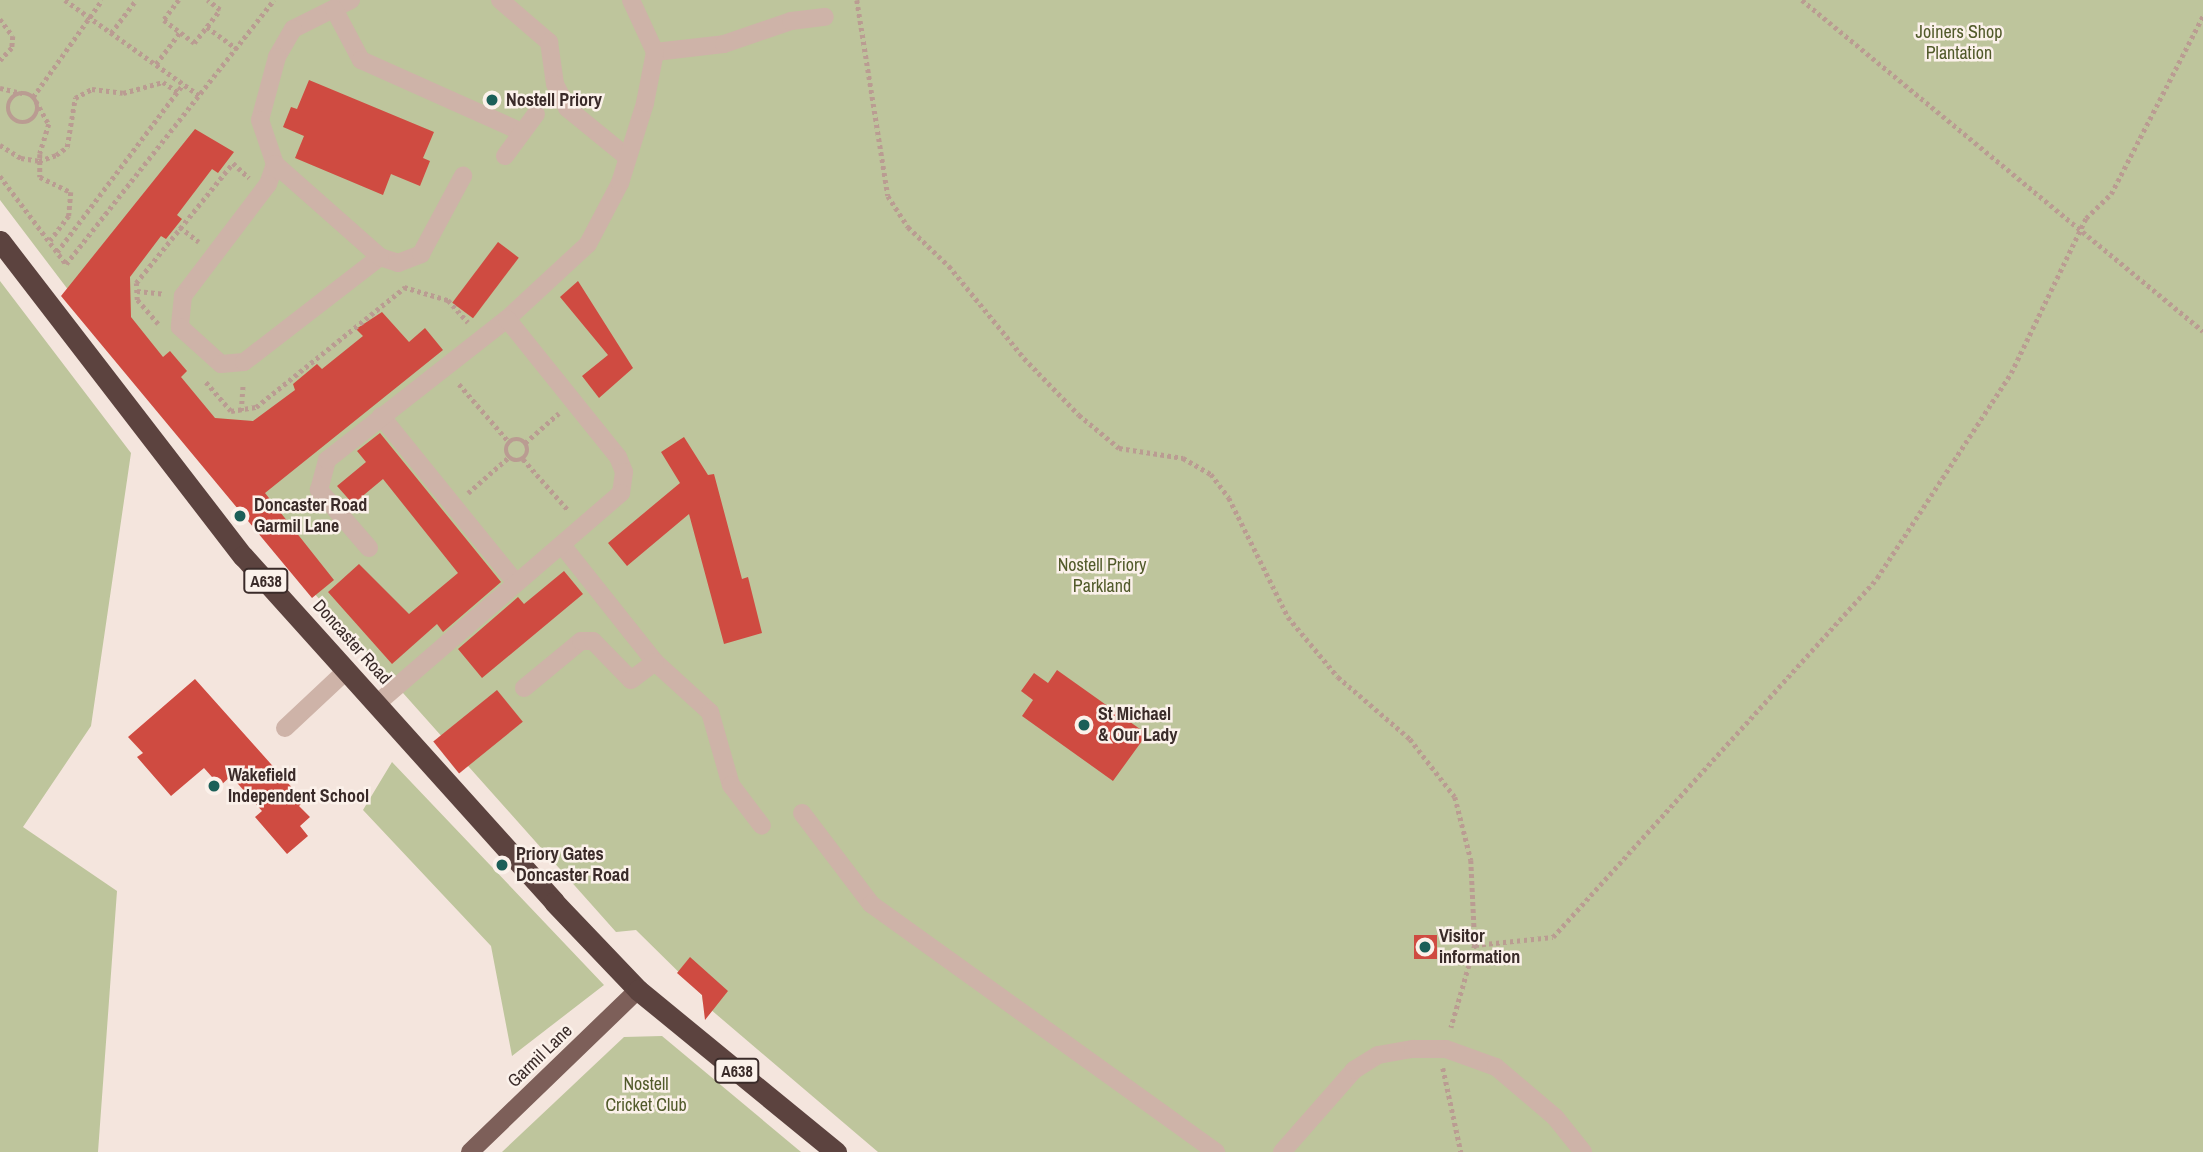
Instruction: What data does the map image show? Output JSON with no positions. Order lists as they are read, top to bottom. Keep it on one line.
{"streets":{"highway":["A638","Doncaster Road"],"main road":["Garmil Lane"]},"crossings":[["A638","Doncaster Road"],["A638","Garmil Lane"],["Doncaster Road","Garmil Lane"]],"parks":["Joiners Shop Plantation","Nostell Priory Parkland","Nostell Cricket Club"],"places":["Nostell Priory","Doncaster Road Garmil Lane","St Michael & Our Lady","Wakefield Independent School","Priory Gates Doncaster Road","Visitor information"]}
